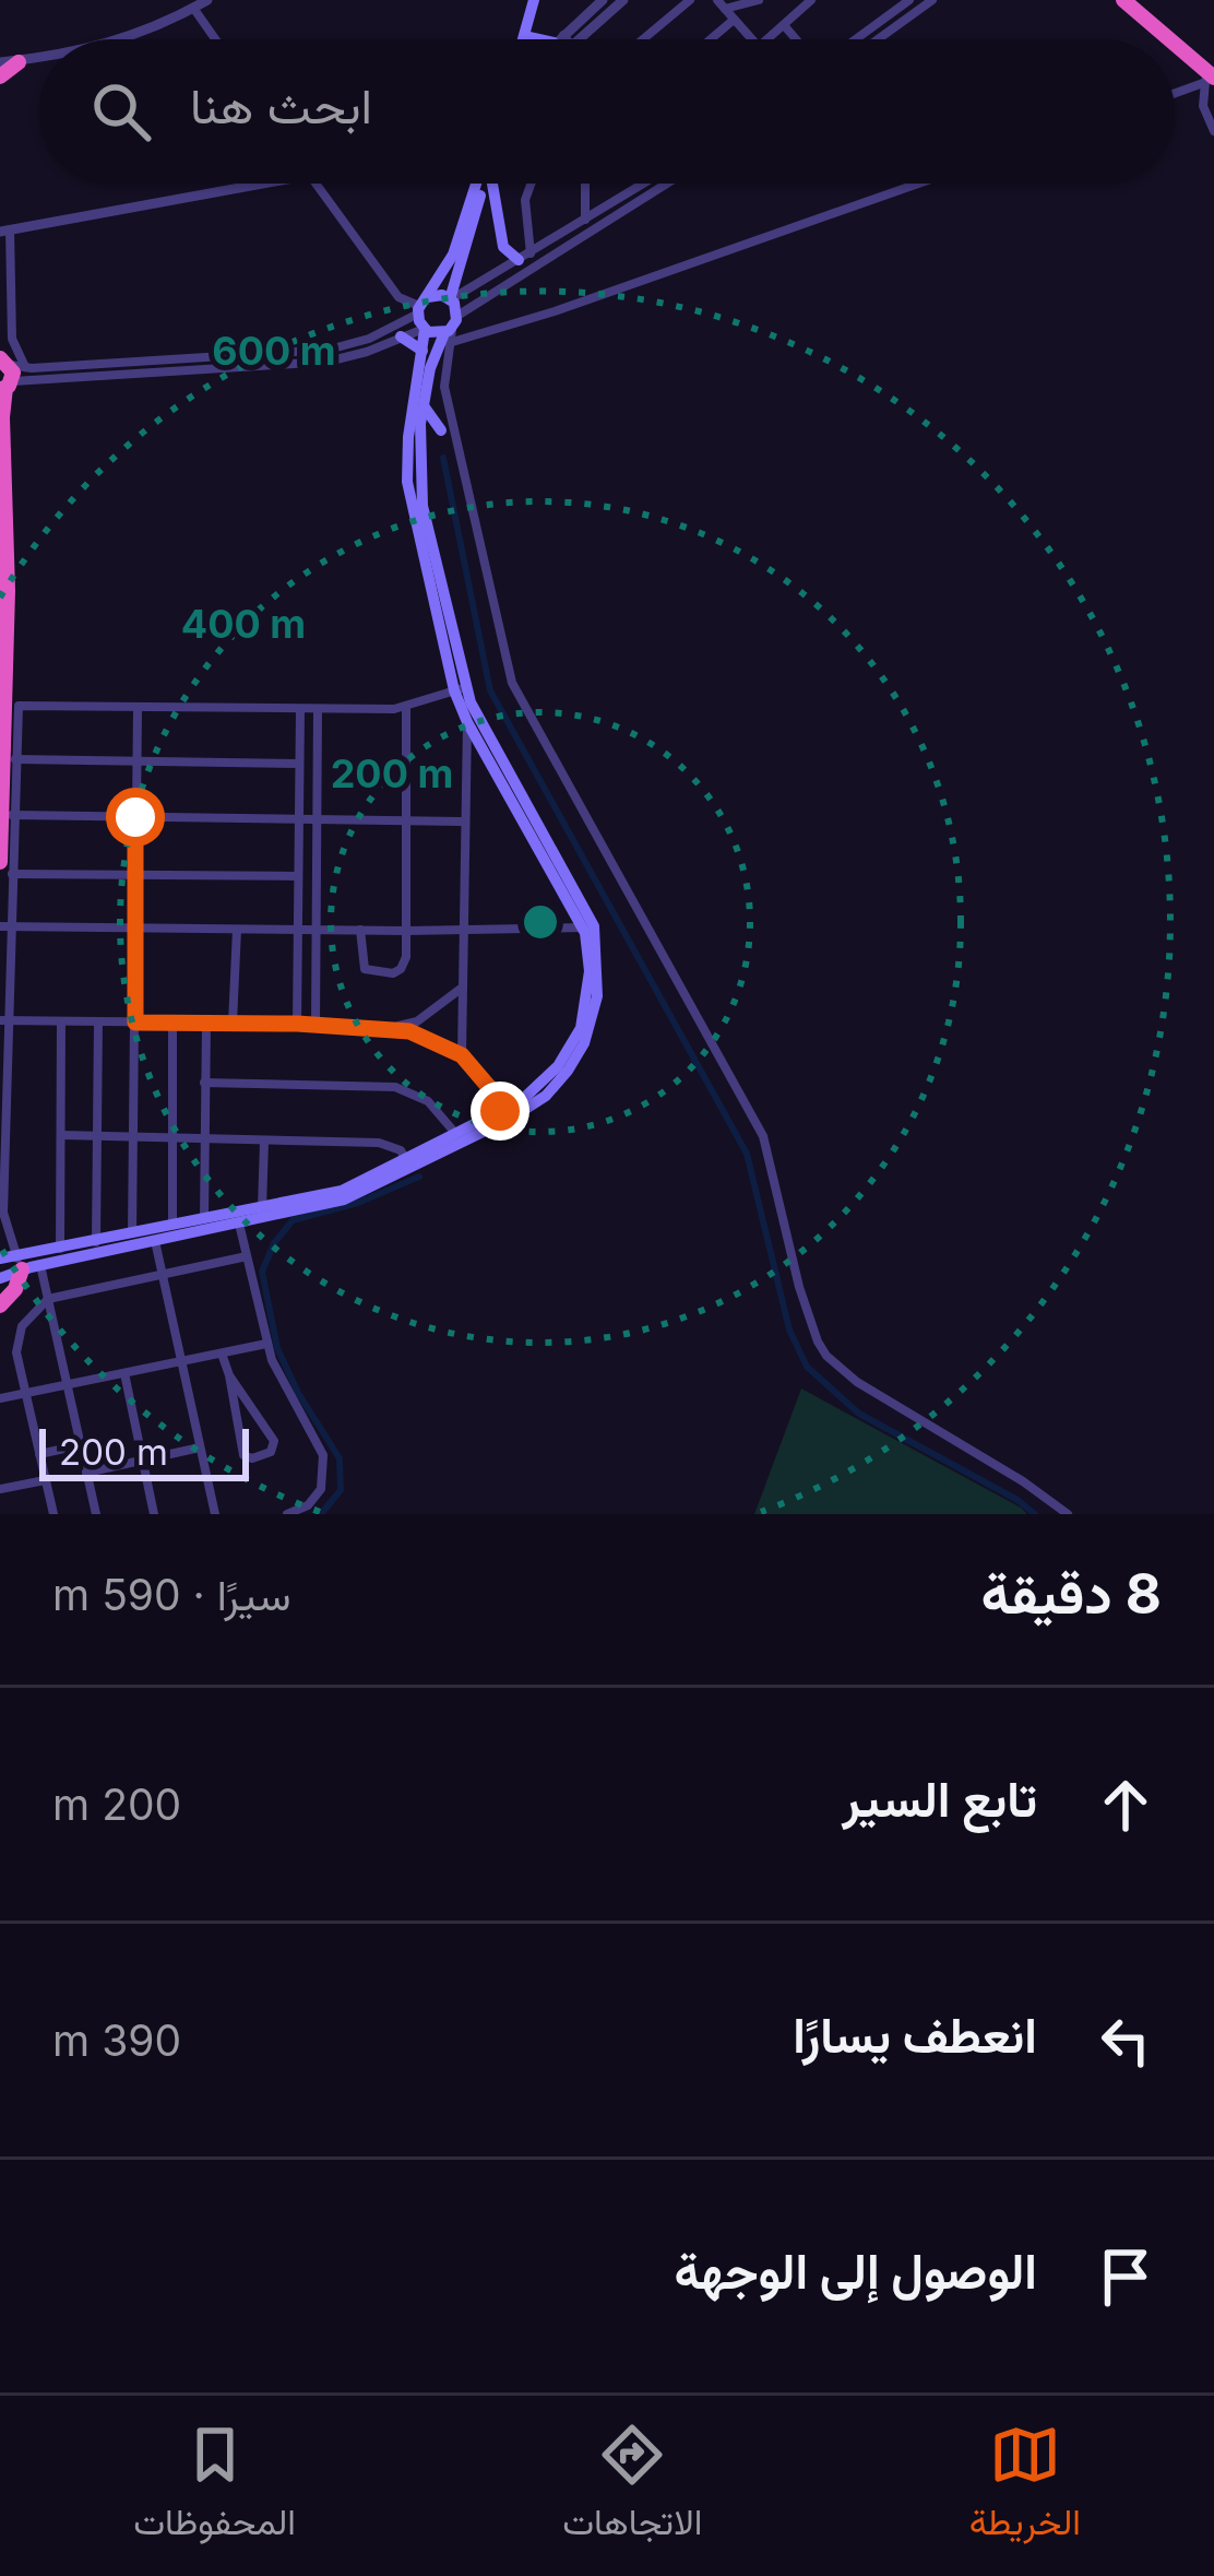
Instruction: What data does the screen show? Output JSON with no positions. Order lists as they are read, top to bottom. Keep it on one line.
{"scale_bar":"200 m","page":{"search":"ابحث هنا","scale":"200 m","heading":["8 دقيقة","سيرًا · 590 m"],"list":[["تابع السير","200 m"],["انعطف يسارًا","390 m"],"الوصول إلى الوجهة"],"nav":["الخريطة","الاتجاهات","المحفوظات"]},"rings":["600 m","400 m","200 m"]}
